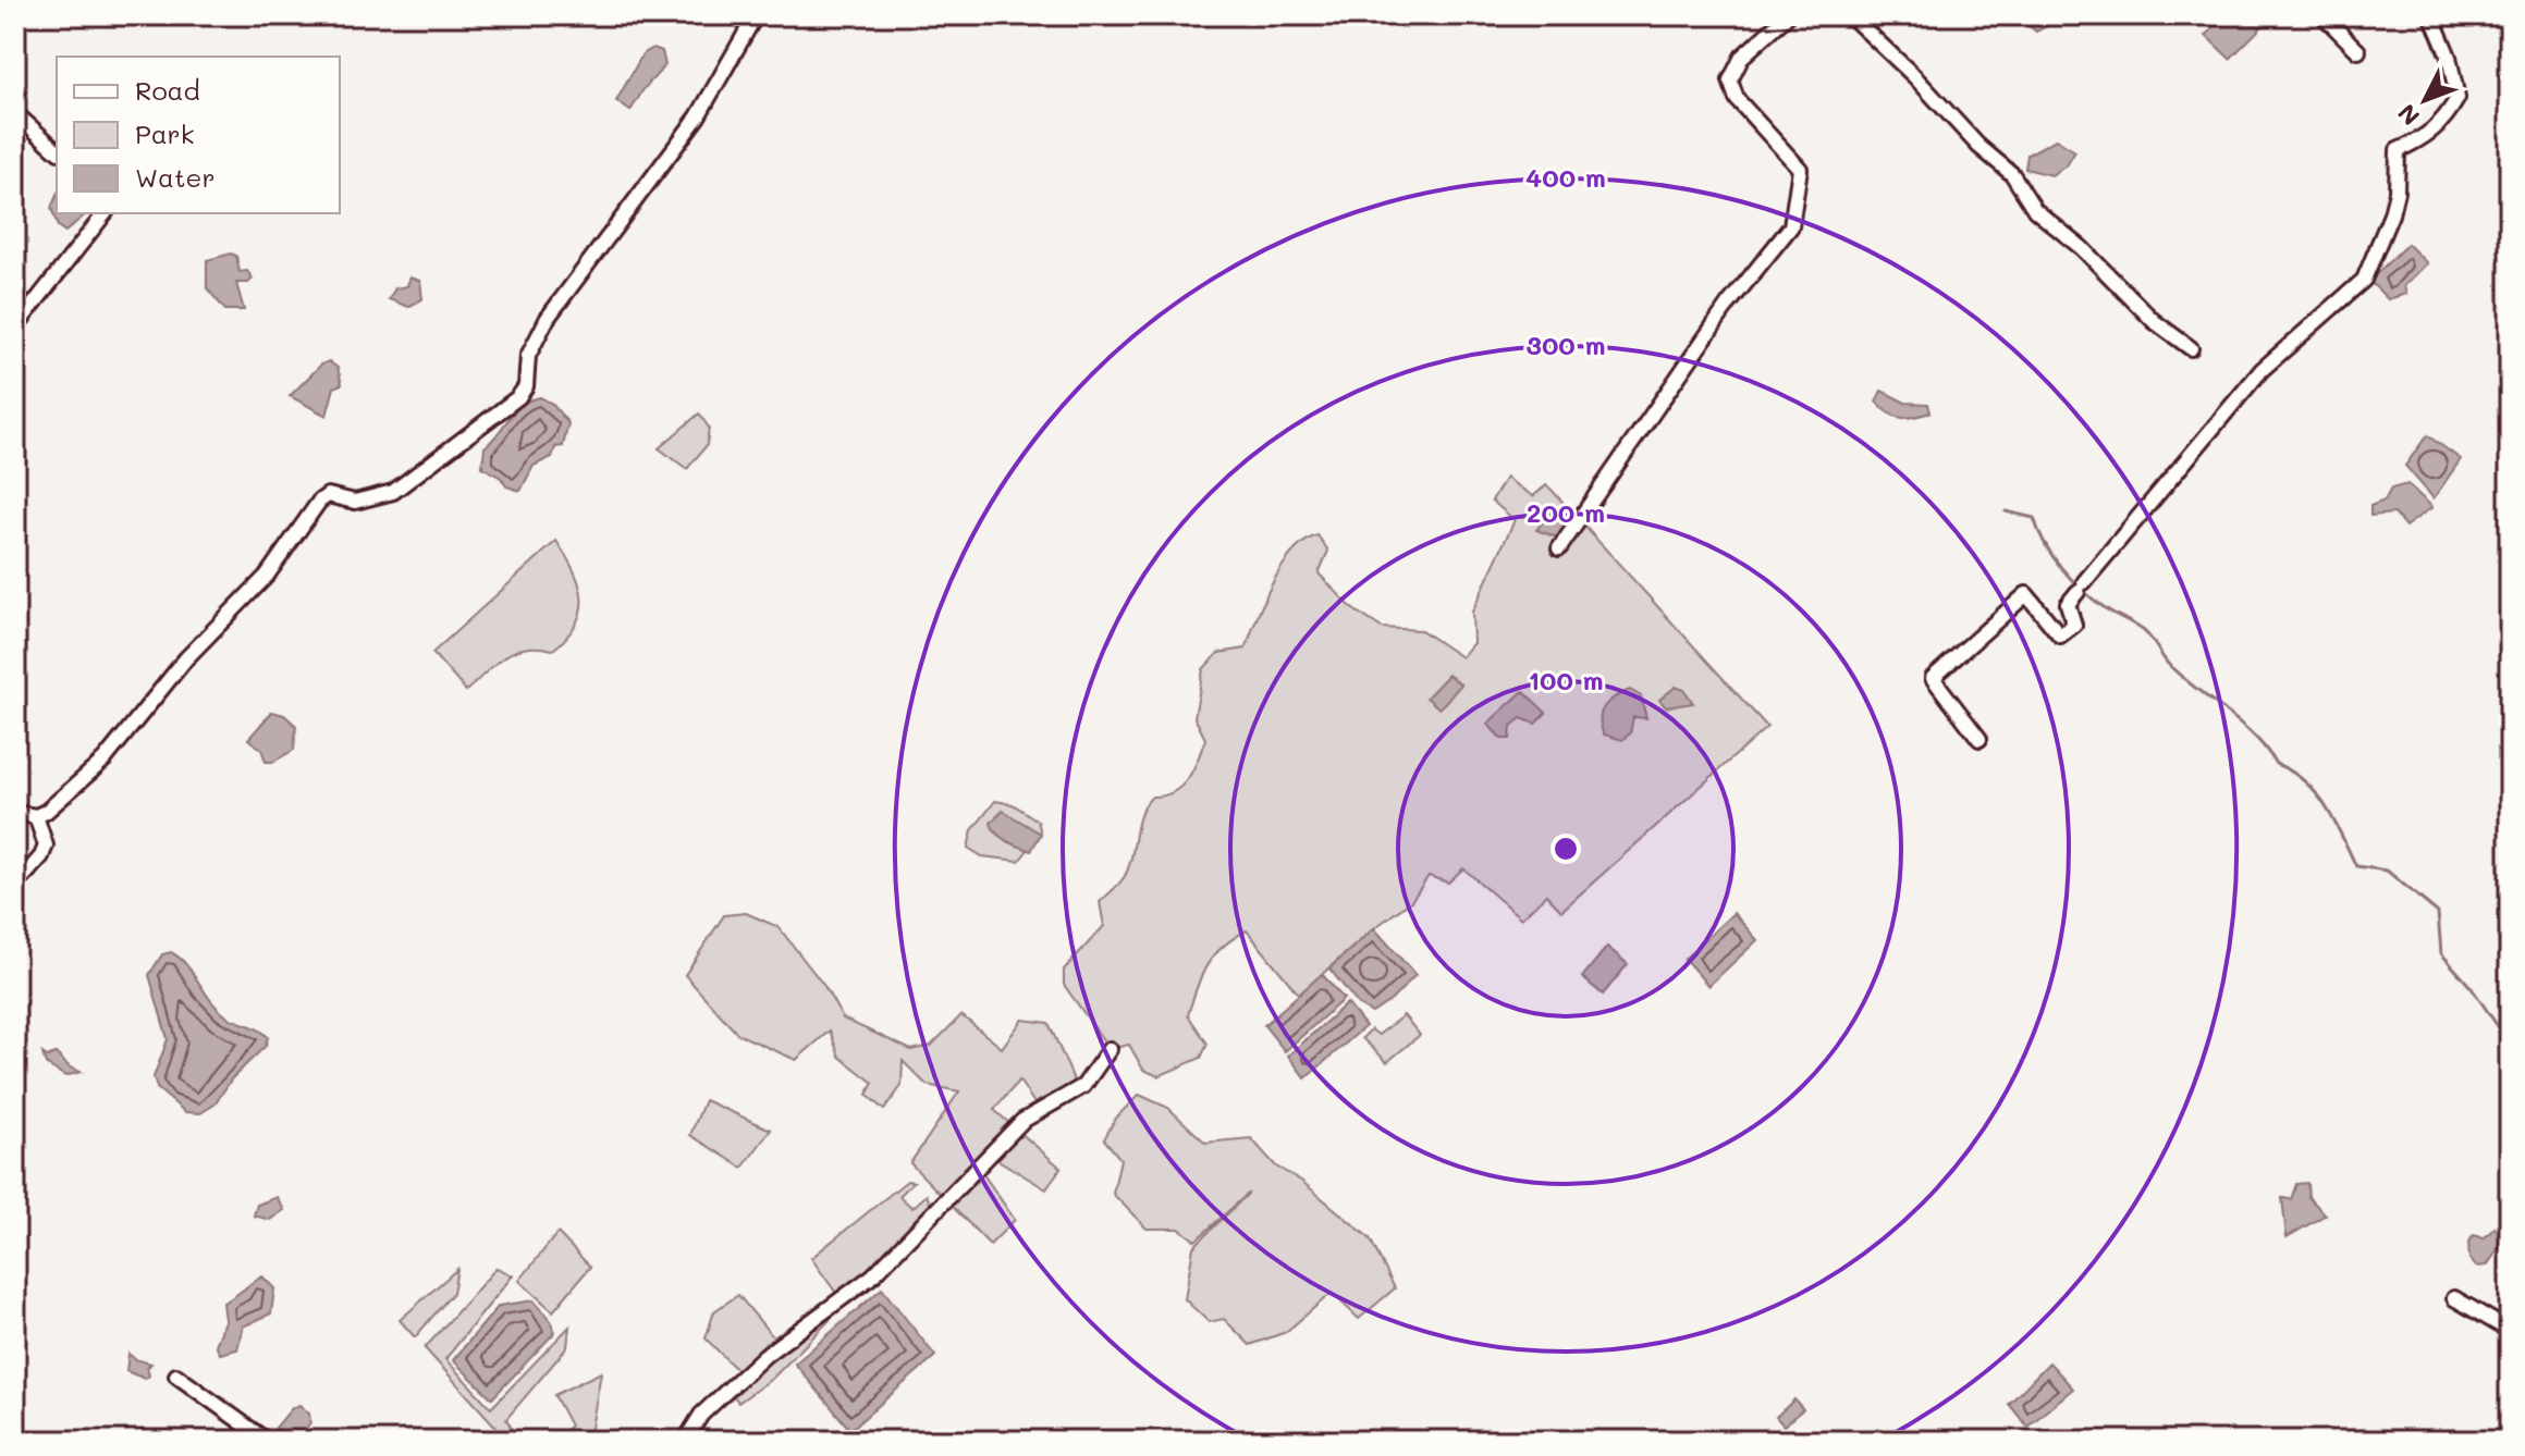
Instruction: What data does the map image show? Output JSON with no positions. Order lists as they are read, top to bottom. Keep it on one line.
{"legend":["Road","Park","Water"],"north":"bottom left","rings":["400 m","300 m","200 m","100 m"]}
